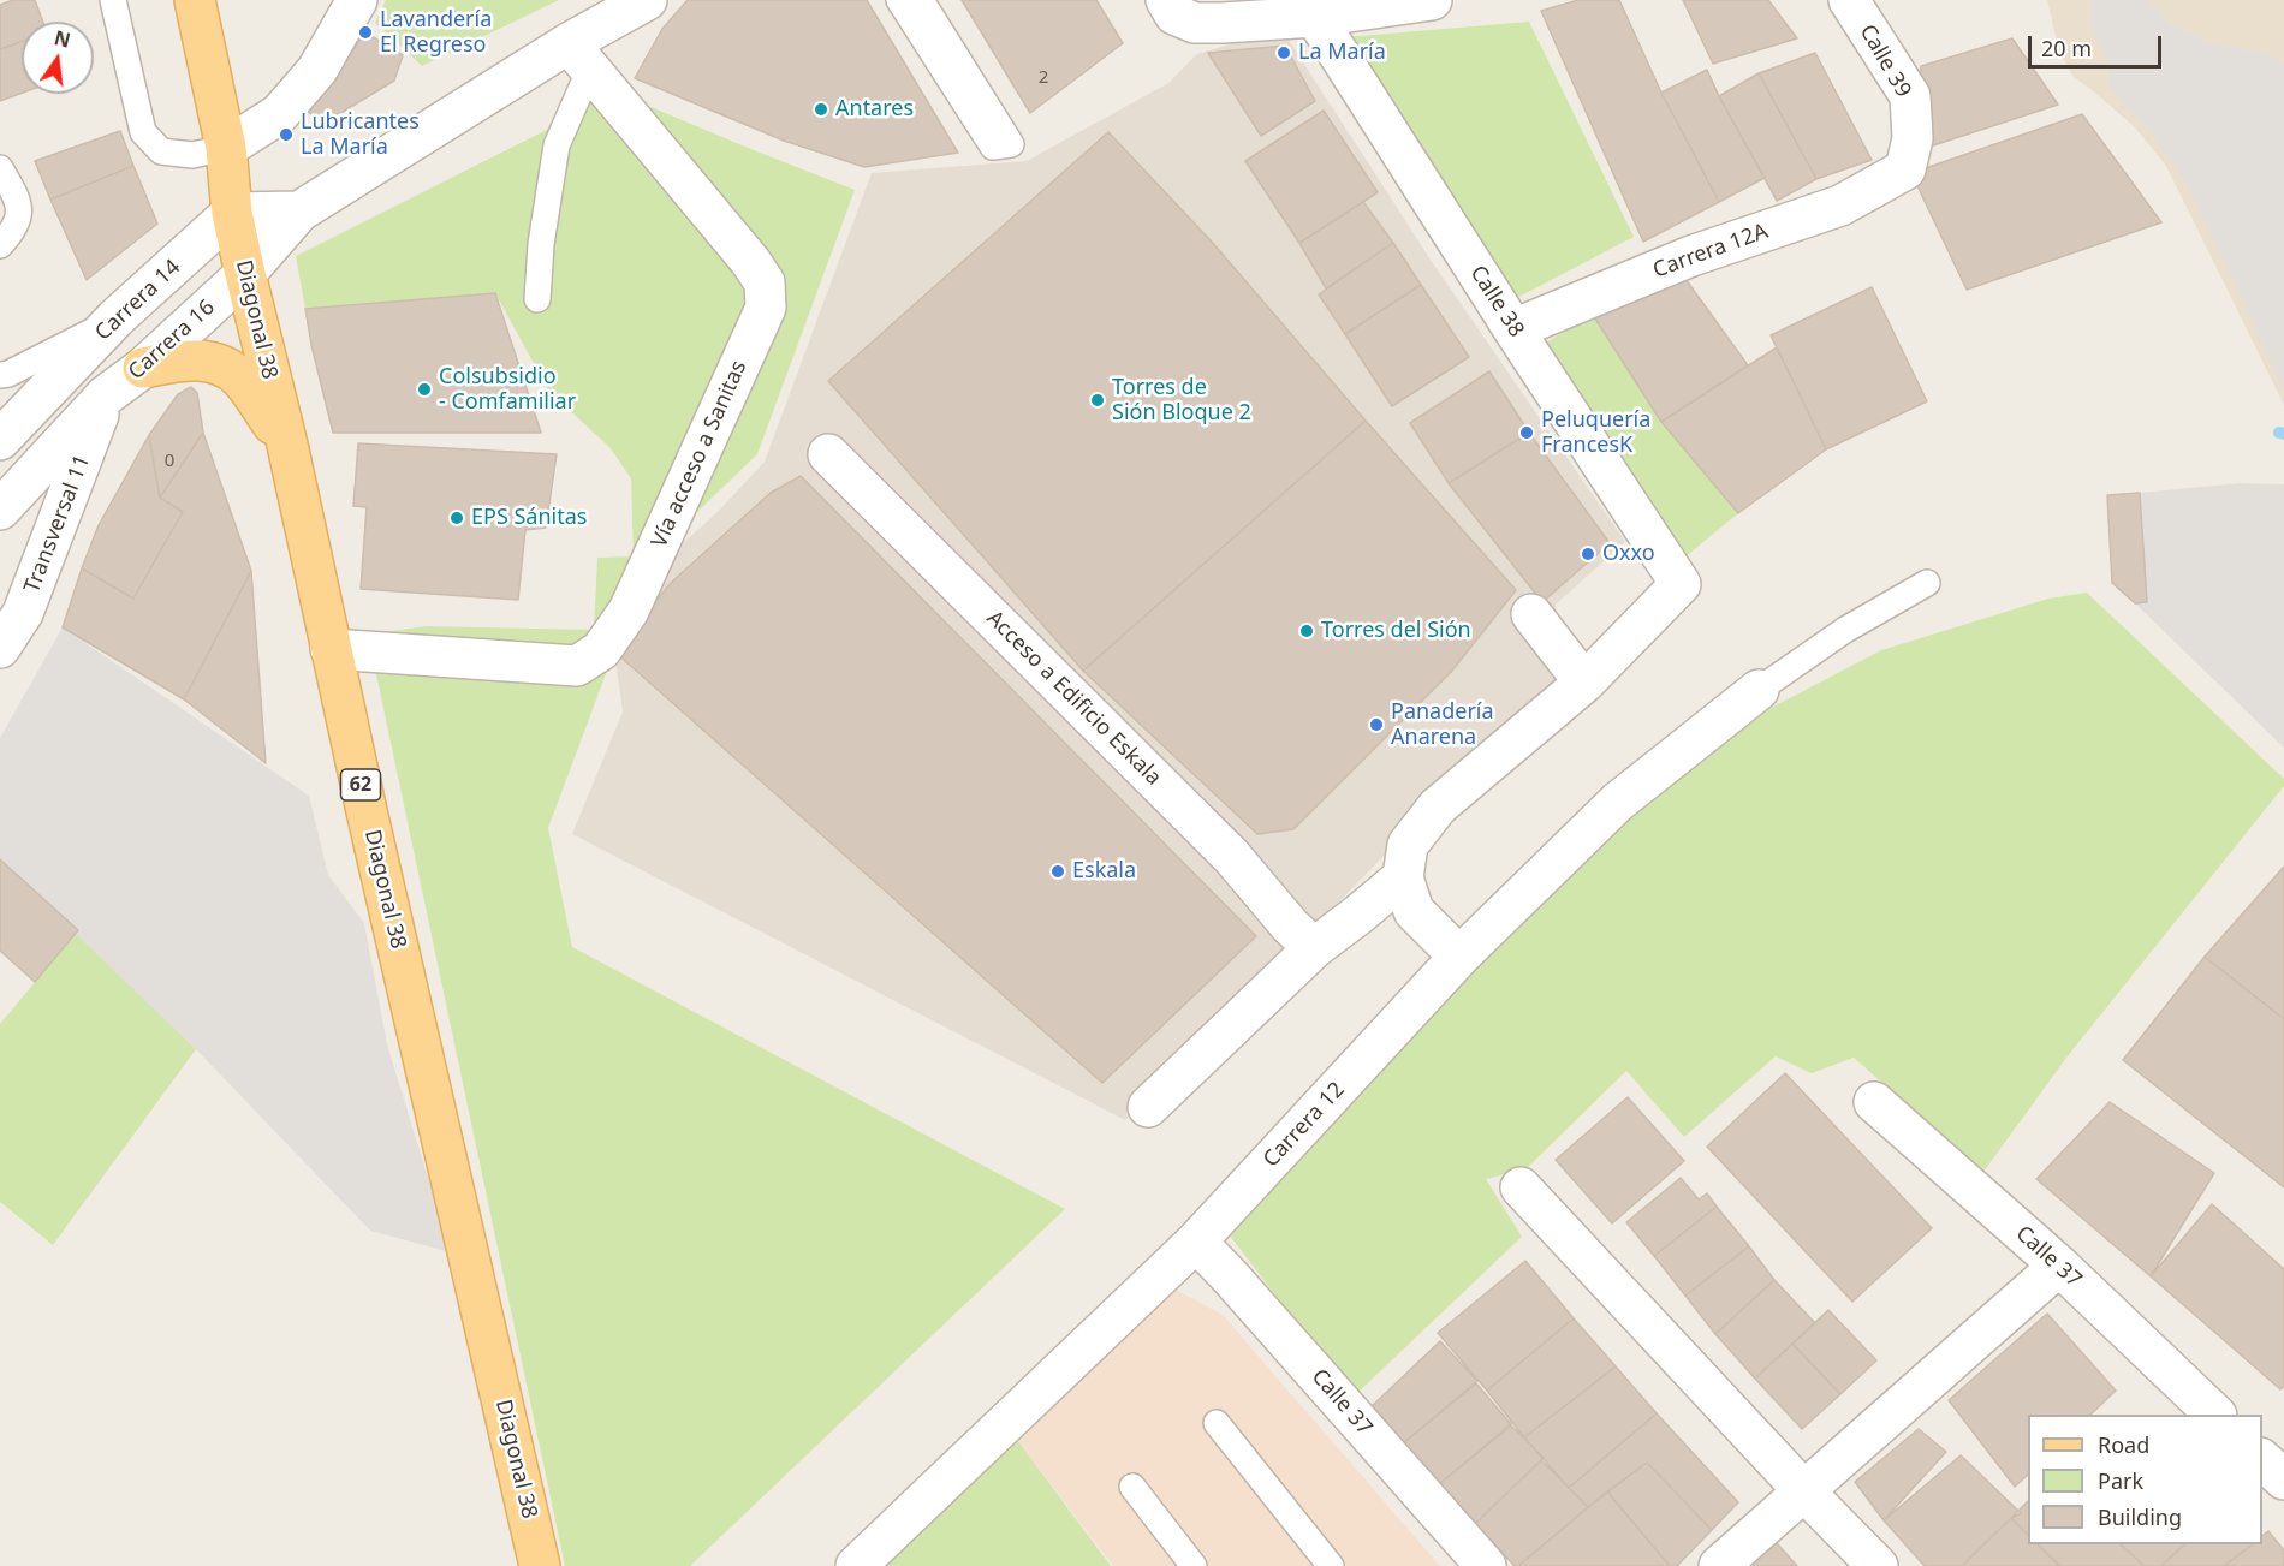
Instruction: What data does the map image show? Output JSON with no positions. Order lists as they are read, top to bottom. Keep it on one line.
{"streets":{"main road":["Diagonal 38","62"],"street":["Calle 39","Carrera 12A","Carrera 14","Calle 38","Carrera 16","Vía acceso a Sanitas","Transversal 11","Acceso a Edificio Eskala","Carrera 12","Calle 37"]},"crossings":[["Calle 39","Carrera 12A"],["Carrera 12A","Calle 38"],["Carrera 14","Diagonal 38"],["Diagonal 38","Carrera 16"],["Diagonal 38","Vía acceso a Sanitas"],["Carrera 16","Vía acceso a Sanitas"],["Carrera 16","Transversal 11"],["Carrera 12","Calle 37"]],"places":["Lavandería El Regreso","La María","Antares","Lubricantes La María","Colsubsidio - Comfamiliar","Torres de Sión Bloque 2","Peluquería FrancesK","EPS Sánitas","Oxxo","Torres del Sión","Panadería Anarena","Eskala"],"house_numbers":["2","0"],"legend":["Road","Park","Building"],"scale_bar":"20 m","north":"top"}
